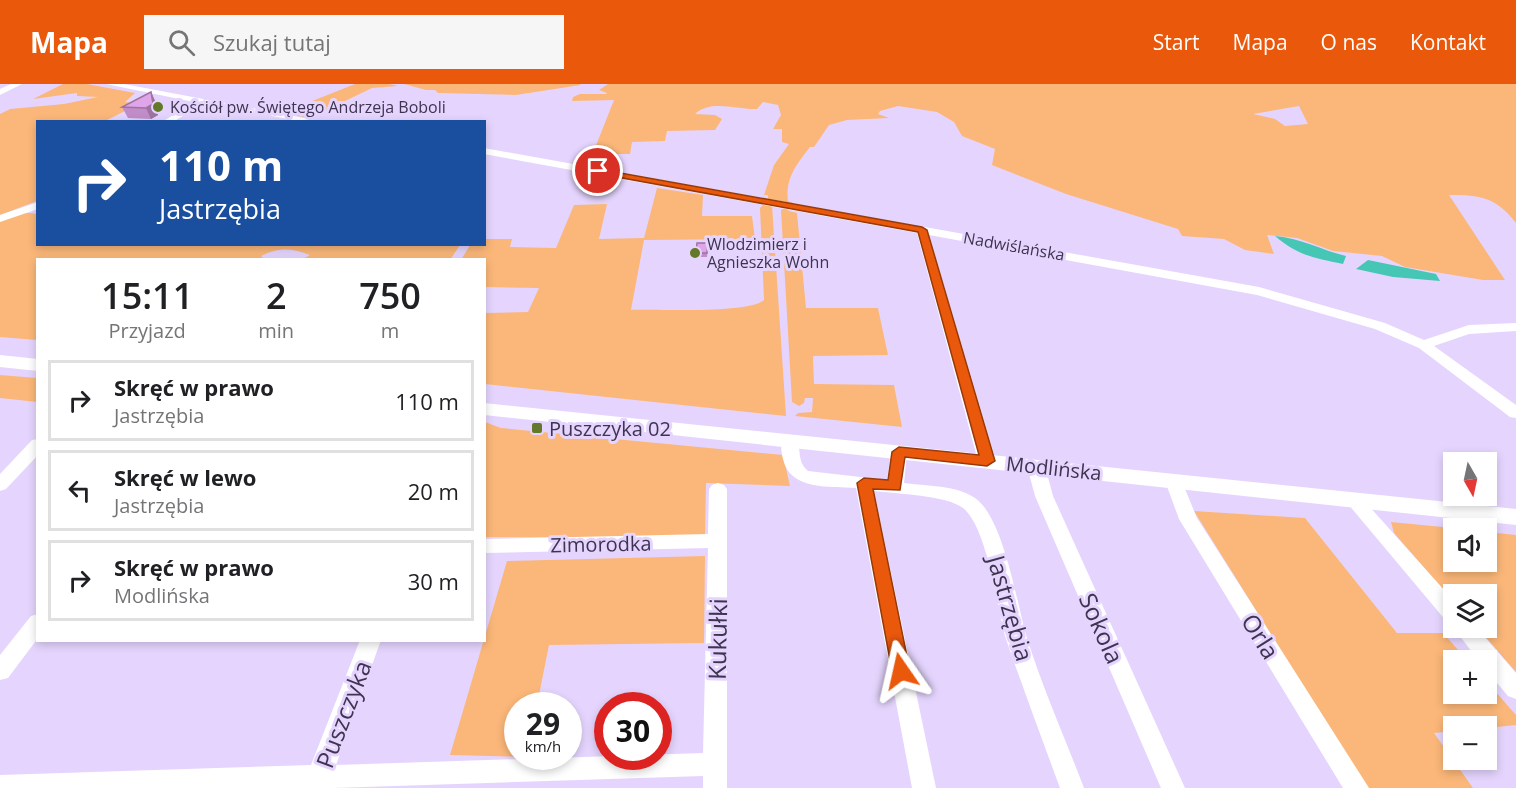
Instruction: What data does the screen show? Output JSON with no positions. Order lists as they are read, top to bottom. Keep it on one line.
{"streets":{"main road":["Modlińska"],"street":["Nadwiślańska","Zimorodka","Jastrzębia","Sokola","Orla","Kukułki","Puszczyka"]},"crossings":[["Modlińska","Jastrzębia"],["Modlińska","Sokola"],["Modlińska","Orla"],["Zimorodka","Kukułki"]],"places":{"other":["Kościół pw. Świętego Andrzeja Boboli","Wlodzimierz i Agnieszka Wohn"],"transit":["Puszczyka 02"]},"north":"bottom","page":{"header":"Mapa","search":"Szukaj tutaj","nav":["Start","Mapa","O nas","Kontakt"],"turn":["110 m","Jastrzębia"],"eta":["15:11","Przyjazd","2","min","750","m"],"list":[{"name":"Skręć w prawo","note":"Jastrzębia","value":"110 m"},{"name":"Skręć w lewo","note":"Jastrzębia","value":"20 m"},{"name":"Skręć w prawo","note":"Modlińska","value":"30 m"}],"map_buttons":["+","−"],"speed":"29 km/h","limit":"30"}}
